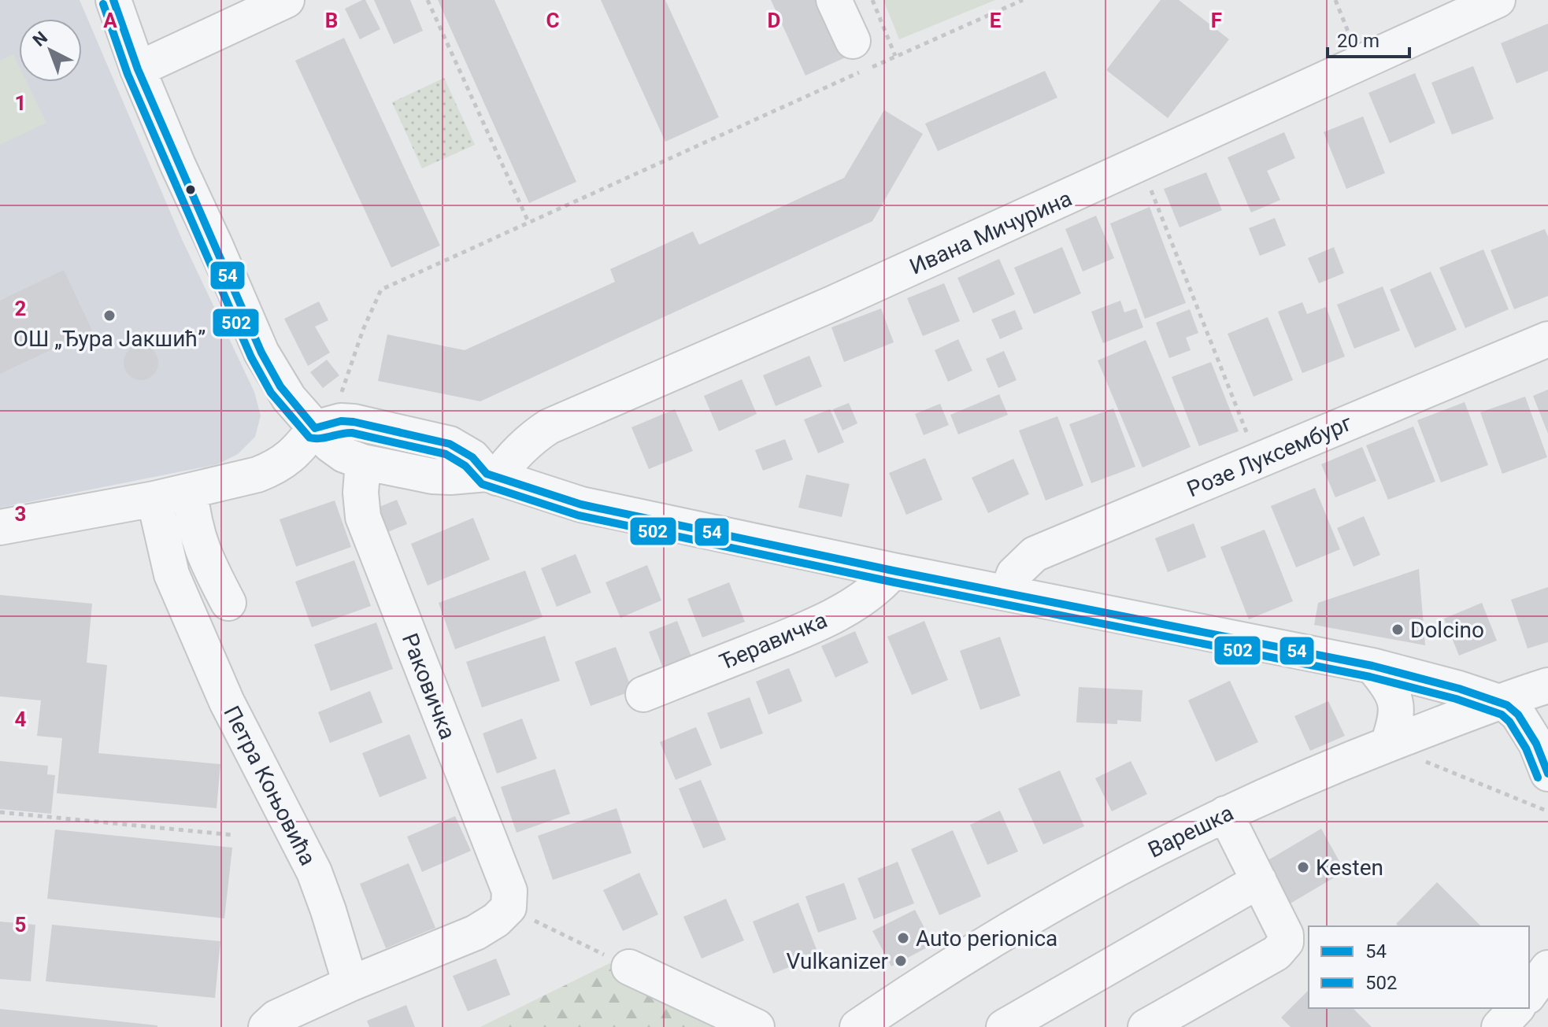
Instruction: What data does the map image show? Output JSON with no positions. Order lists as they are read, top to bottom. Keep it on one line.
{"streets":{"street":["Ивана Мичурина","Розе Луксембург","Ђеравичка","Раковичка","Петра Коњовића","Варешка"]},"places":["ОШ „Ђура Јакшић”","Dolcino","Kesten","Auto perionica","Vulkanizer"],"lines":["transit line 54","transit line 502"],"legend":["54","502"],"scale_bar":"20 m","north":"top left","grid":{"columns":["A","B","C","D","E","F"],"rows":["1","2","3","4","5"]}}
